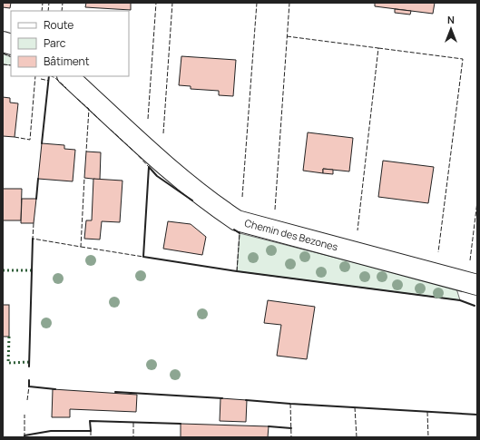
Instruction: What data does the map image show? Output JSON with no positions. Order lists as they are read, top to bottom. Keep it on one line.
{"streets":{"street":["Chemin des Bezones"]},"legend":["Route","Parc","Bâtiment"],"north":"top"}
